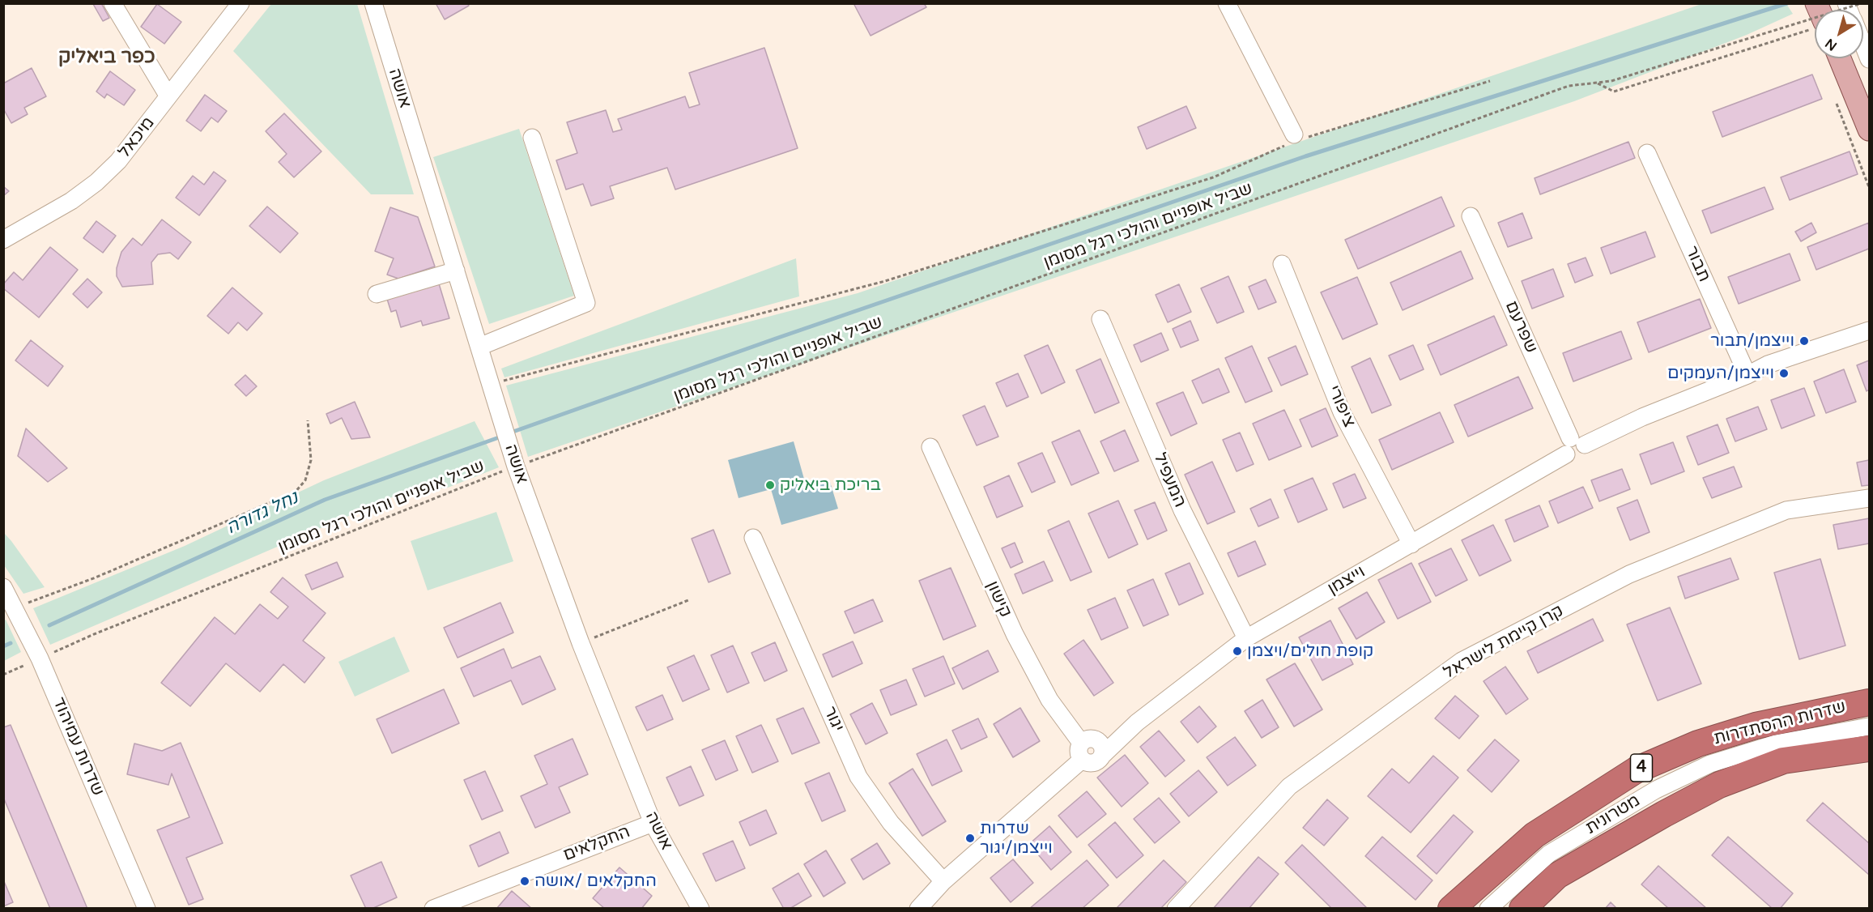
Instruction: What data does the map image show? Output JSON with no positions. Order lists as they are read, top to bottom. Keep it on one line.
{"streets":{"highway":["שדרות ההסתדרות","4"],"street":["אושה","מיכאל","תבור","שפרעם","ציפורי","המעפיל","וייצמן","קישון","קרן קיימת לישראל","יגור","שדרות עמיהוד","מטרונית","החקלאים"],"path":["שביל אופניים והולכי רגל מסומן"]},"crossings":[["אושה","שביל אופניים והולכי רגל מסומן"],["אושה","החקלאים"],["שביל אופניים והולכי רגל מסומן","שדרות עמיהוד"],["תבור","וייצמן"],["שפרעם","וייצמן"],["ציפורי","וייצמן"],["המעפיל","וייצמן"],["וייצמן","קישון"],["וייצמן","יגור"]],"districts":["כפר ביאליק"],"water":["נחל גדורה"],"places":["וייצמן/תבור","וייצמן/העמקים","בריכת ביאליק","קופת חולים/ויצמן","שדרות וייצמן/יגור","החקלאים /אושה"],"north":"bottom left"}
